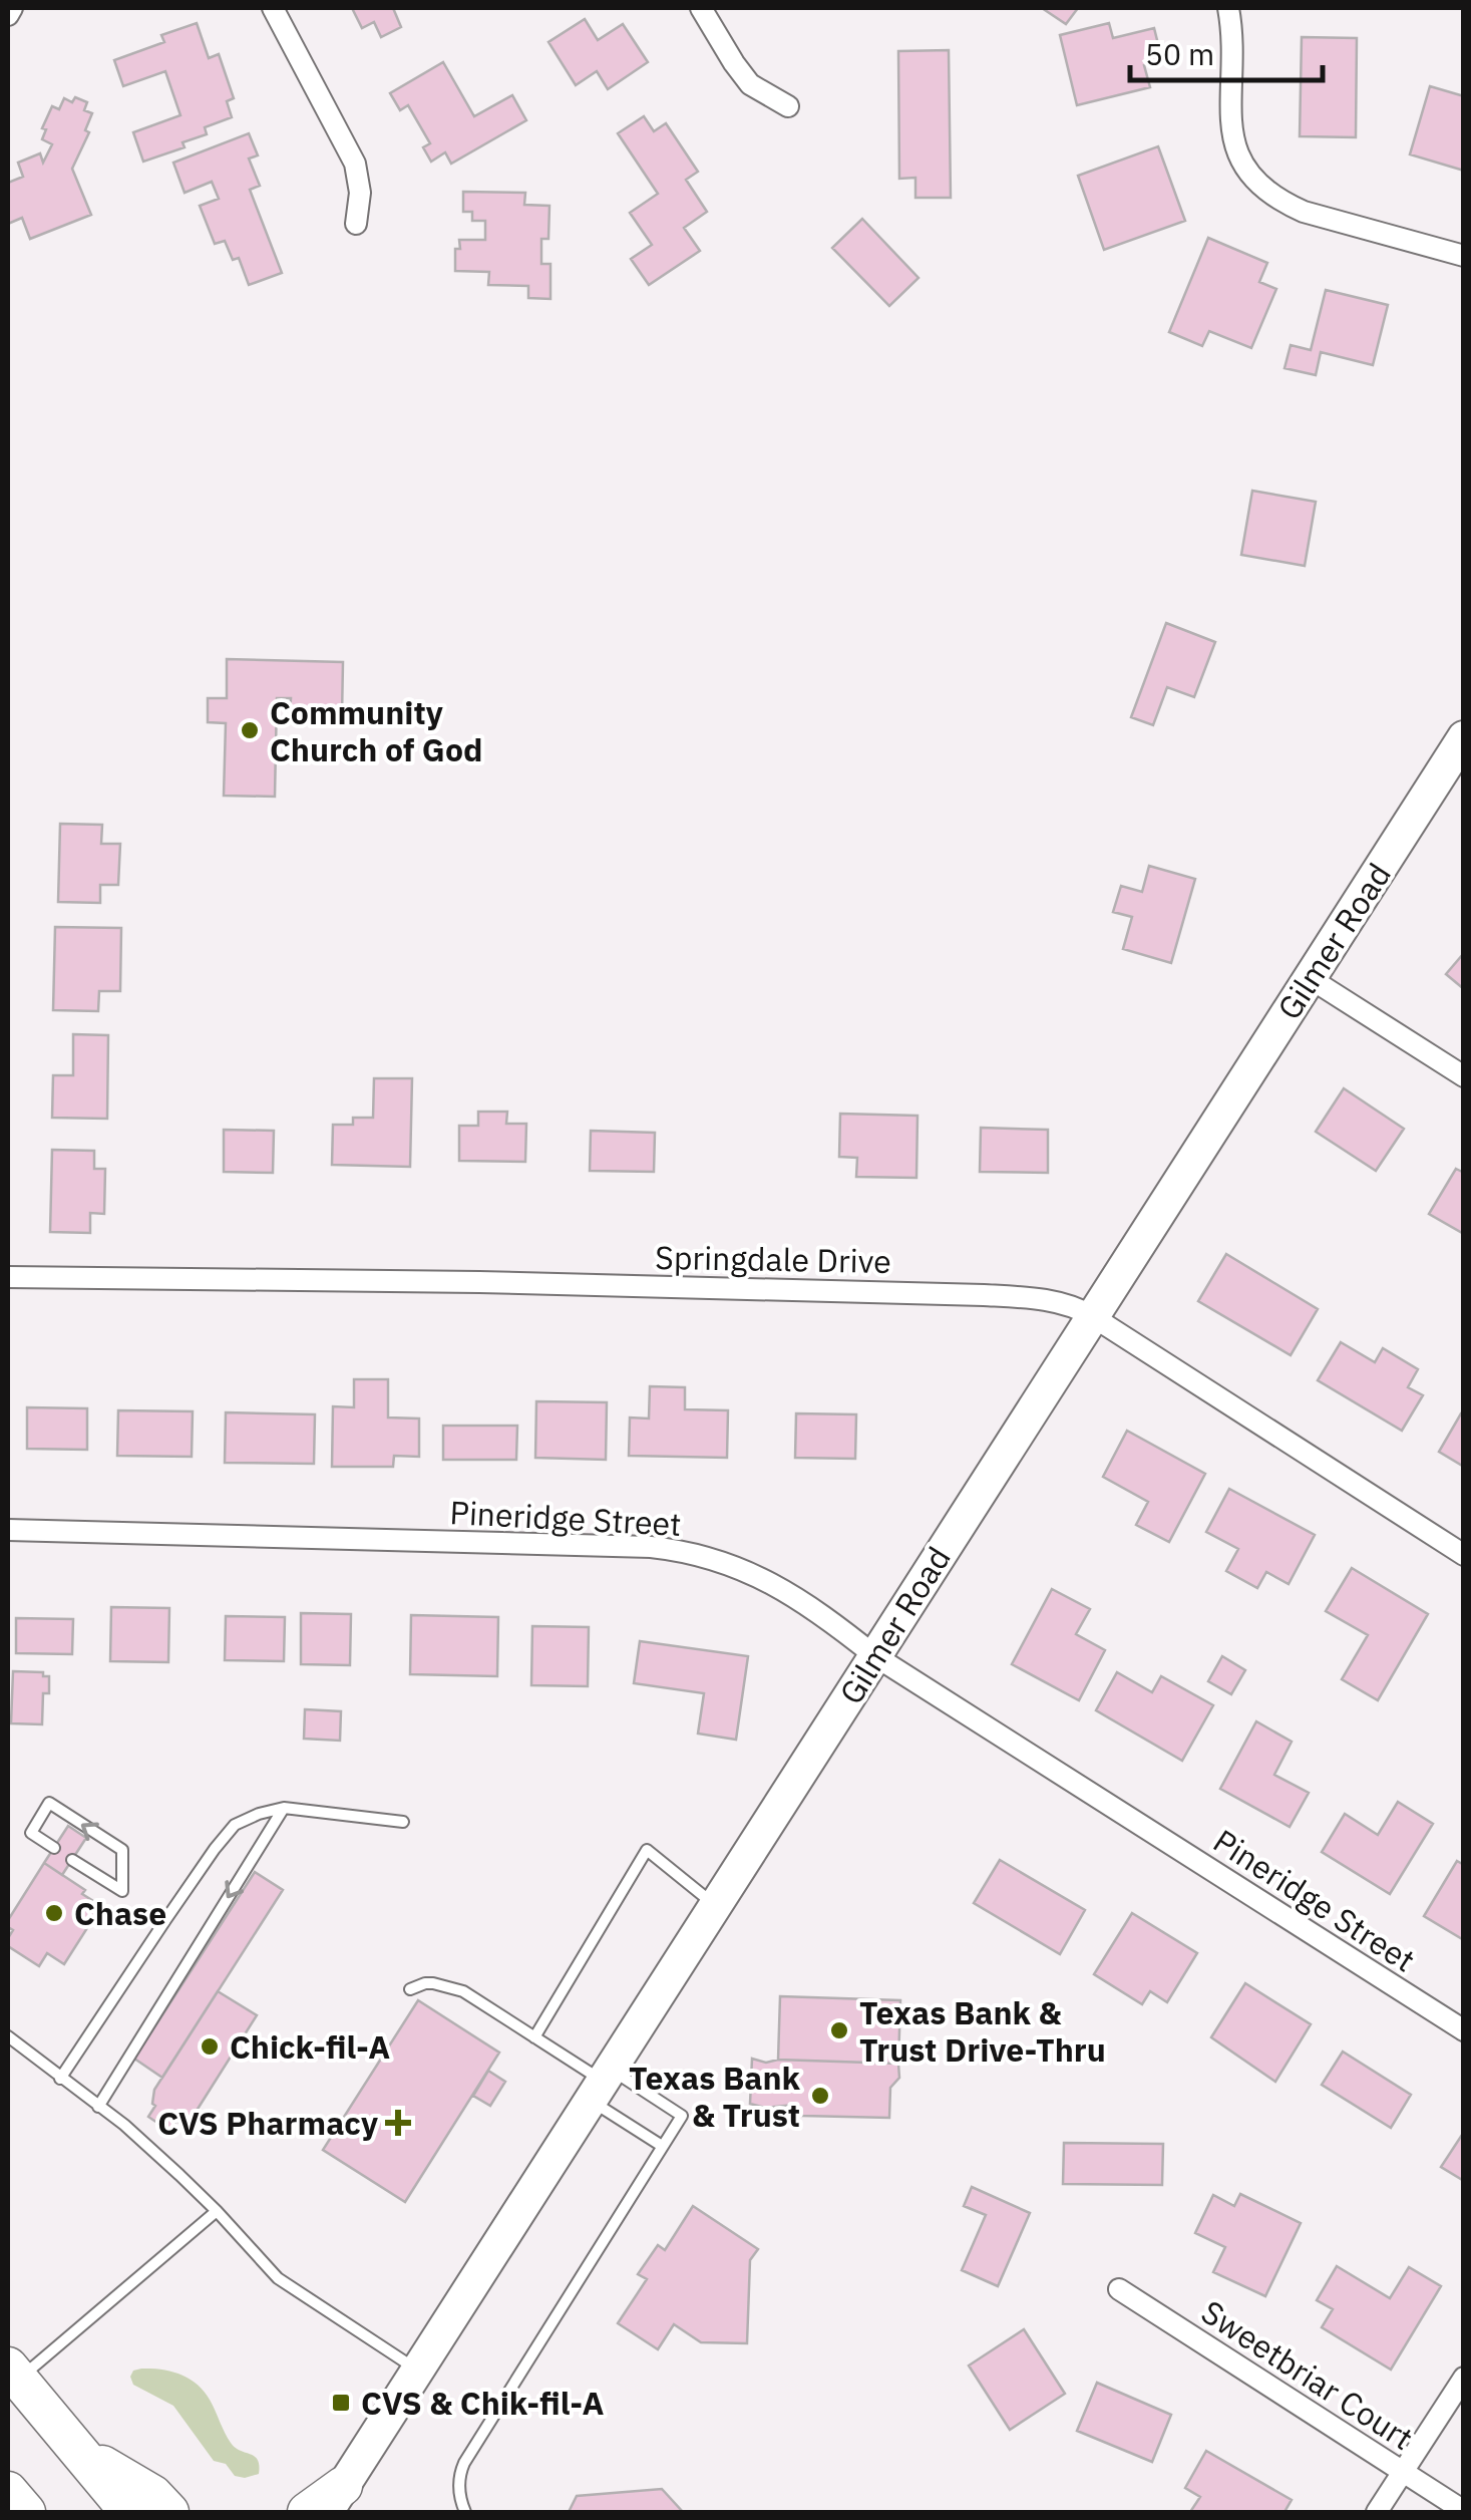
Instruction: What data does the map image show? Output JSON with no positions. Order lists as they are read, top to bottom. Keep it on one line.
{"streets":{"main road":["Gilmer Road"],"street":["Springdale Drive","Pineridge Street","Sweetbriar Court"]},"crossings":[["Gilmer Road","Springdale Drive"],["Gilmer Road","Pineridge Street"]],"places":{"other":["Community Church of God","Chase","Texas Bank & Trust Drive-Thru","Chick-fil-A","Texas Bank & Trust"],"health":["CVS Pharmacy"],"transit":["CVS & Chik-fil-A"]},"scale_bar":"50 m"}
